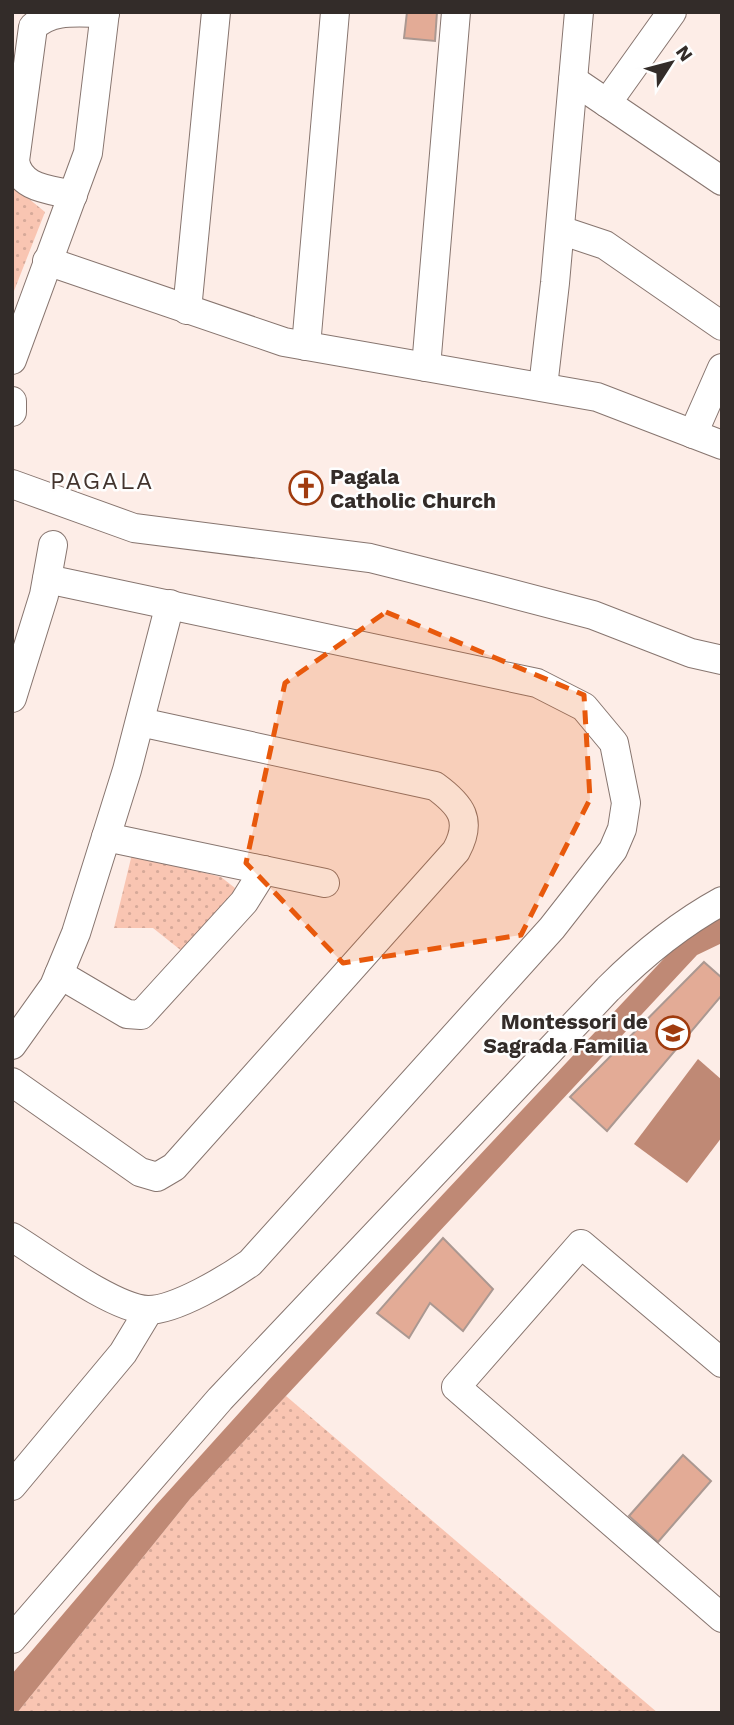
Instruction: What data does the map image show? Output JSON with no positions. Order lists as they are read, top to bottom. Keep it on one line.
{"districts":["PAGALA"],"places":{"church":["Pagala Catholic Church"],"school or university":["Montessori de Sagrada Familia"]},"north":"top right"}
